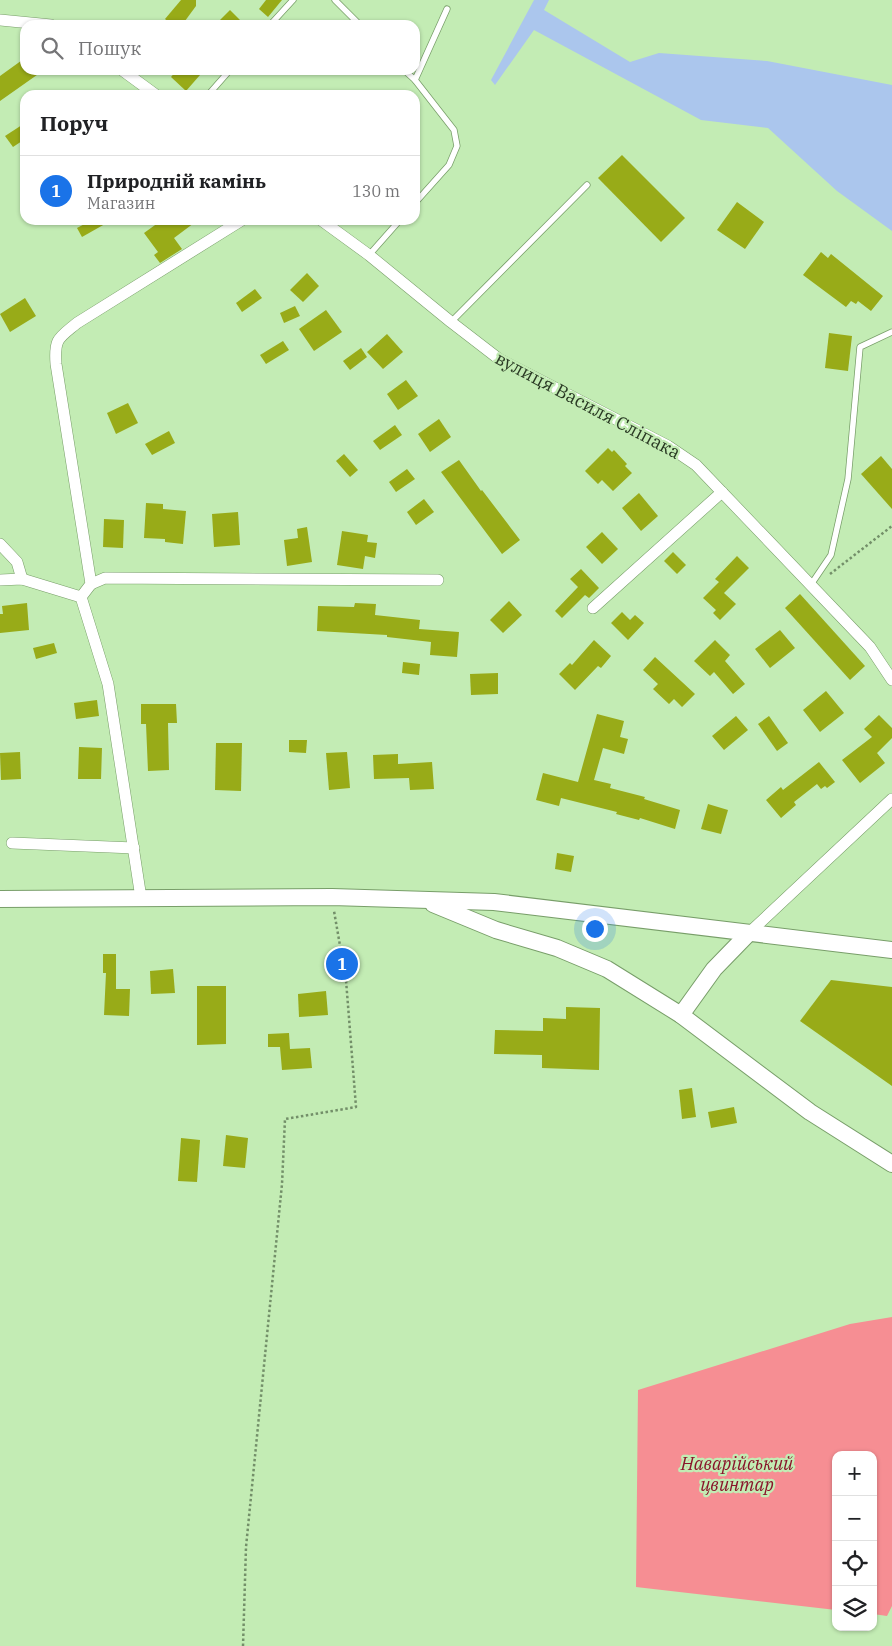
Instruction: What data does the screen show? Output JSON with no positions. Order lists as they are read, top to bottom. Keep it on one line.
{"streets":{"street":["вулиця Василя Сліпака"]},"parks":["Наварійський цвинтар"],"page":{"search":"Пошук","heading":"Поруч","list":[{"mark":"1","name":"Природній камінь","note":"Магазин","value":"130 m"}],"pins":"1","map_buttons":["+","−"]}}
